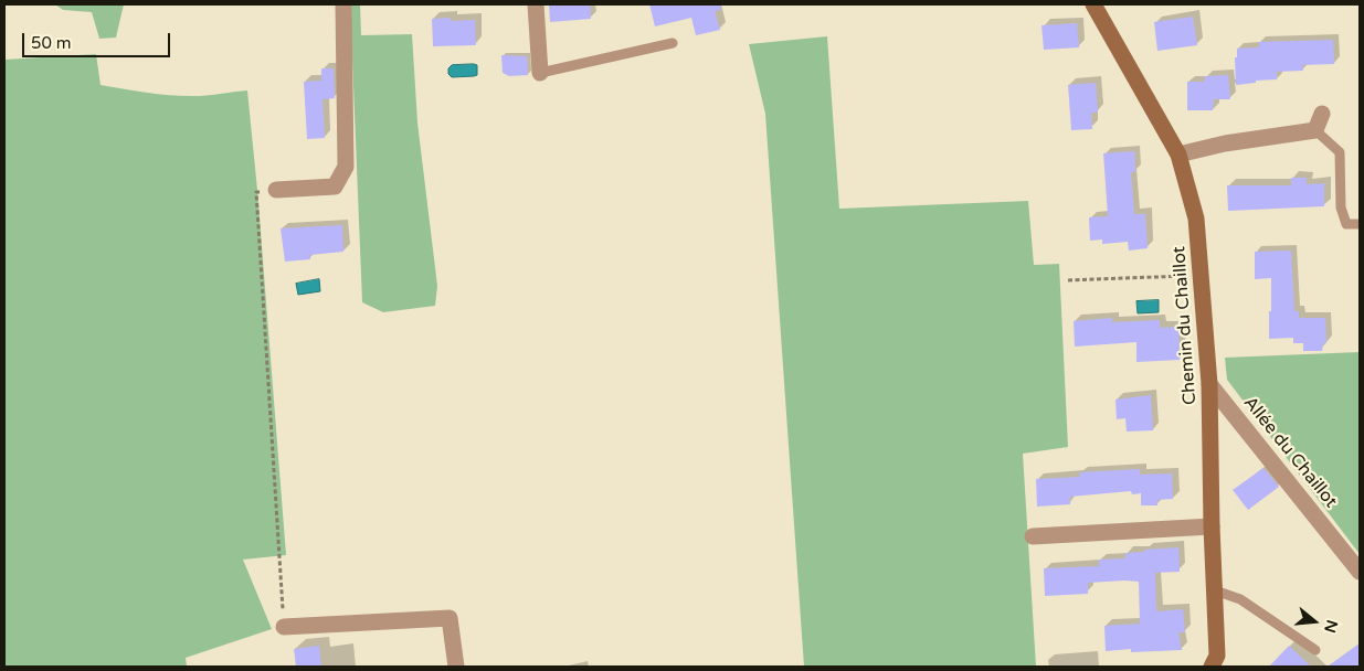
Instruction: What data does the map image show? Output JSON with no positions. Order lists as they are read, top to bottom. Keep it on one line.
{"streets":{"street":["Chemin du Chaillot","Allée du Chaillot"]},"crossings":[["Chemin du Chaillot","Allée du Chaillot"]],"scale_bar":"50 m","north":"right"}
